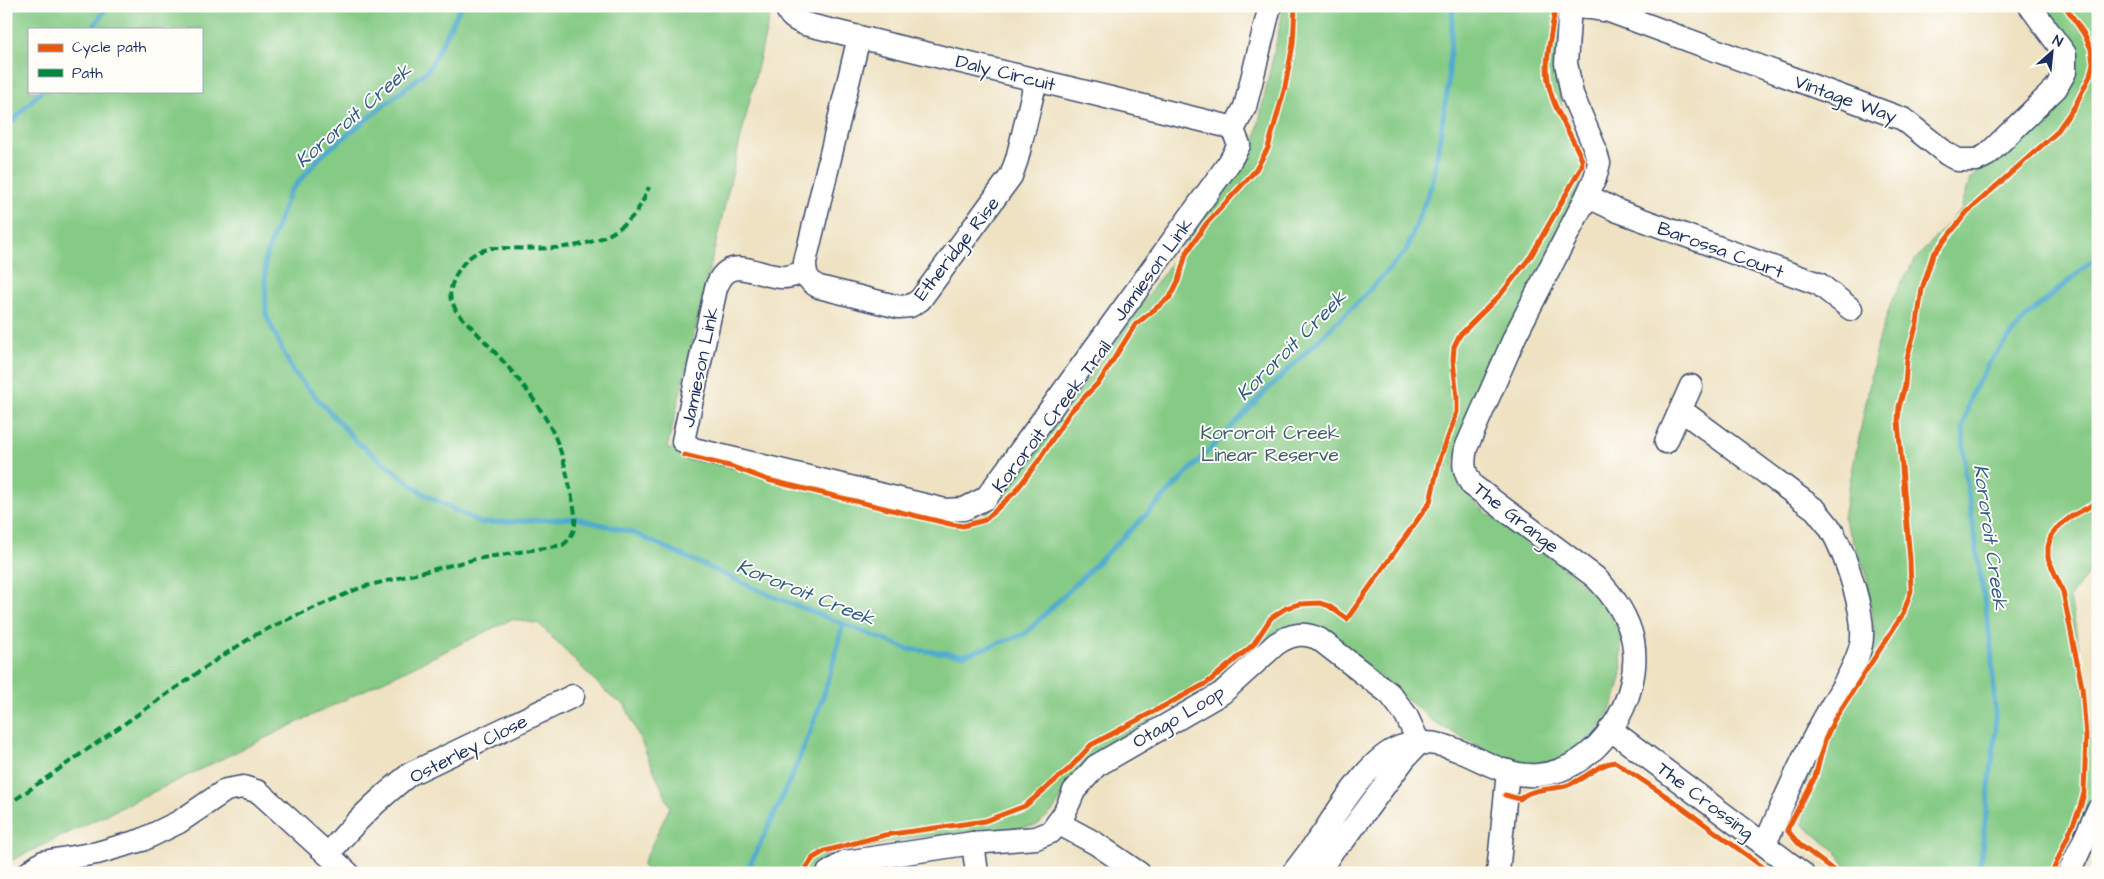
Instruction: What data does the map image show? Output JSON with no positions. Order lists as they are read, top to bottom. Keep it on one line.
{"streets":{"street":["Daly Circuit","Vintage Way","Etheridge Rise","Barossa Court","Jamieson Link","The Grange","Otago Loop","Osterley Close","The Crossing"],"cycle path":["Kororoit Creek Trail"]},"crossings":[["Daly Circuit","Etheridge Rise"],["Daly Circuit","Jamieson Link"],["Vintage Way","The Grange"],["Etheridge Rise","Jamieson Link"],["Barossa Court","The Grange"],["The Grange","Otago Loop"],["The Grange","The Crossing"]],"water":["Kororoit Creek"],"parks":["Kororoit Creek Linear Reserve"],"legend":["Cycle path","Path"],"north":"top right"}
